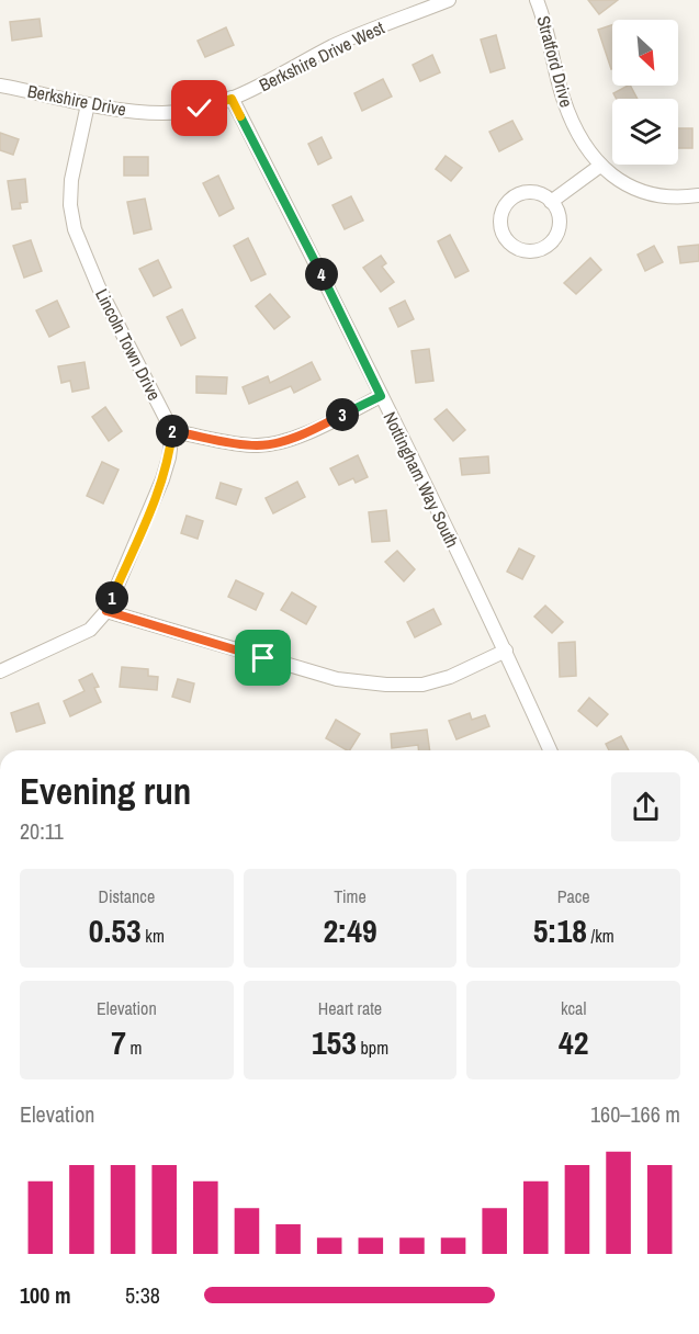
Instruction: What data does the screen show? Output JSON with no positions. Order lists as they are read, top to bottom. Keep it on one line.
{"streets":{"street":["Berkshire Drive West","Stratford Drive","Berkshire Drive","Lincoln Town Drive","Nottingham Way South"]},"crossings":[["Berkshire Drive West","Berkshire Drive"],["Berkshire Drive West","Nottingham Way South"],["Berkshire Drive","Lincoln Town Drive"],["Berkshire Drive","Nottingham Way South"]],"north":"bottom right","page":{"pins":["4","3","2","1"],"heading":["Evening run","20:11"],"stats":[["Distance","0.53 km"],["Time","2:49"],["Pace","5:18 /km"],["Elevation","7 m"],["Heart rate","153 bpm"],["kcal","42"]],"chart":["Elevation","160–166 m"],"list":[{"name":"100 m","note":"5:38"}]}}
